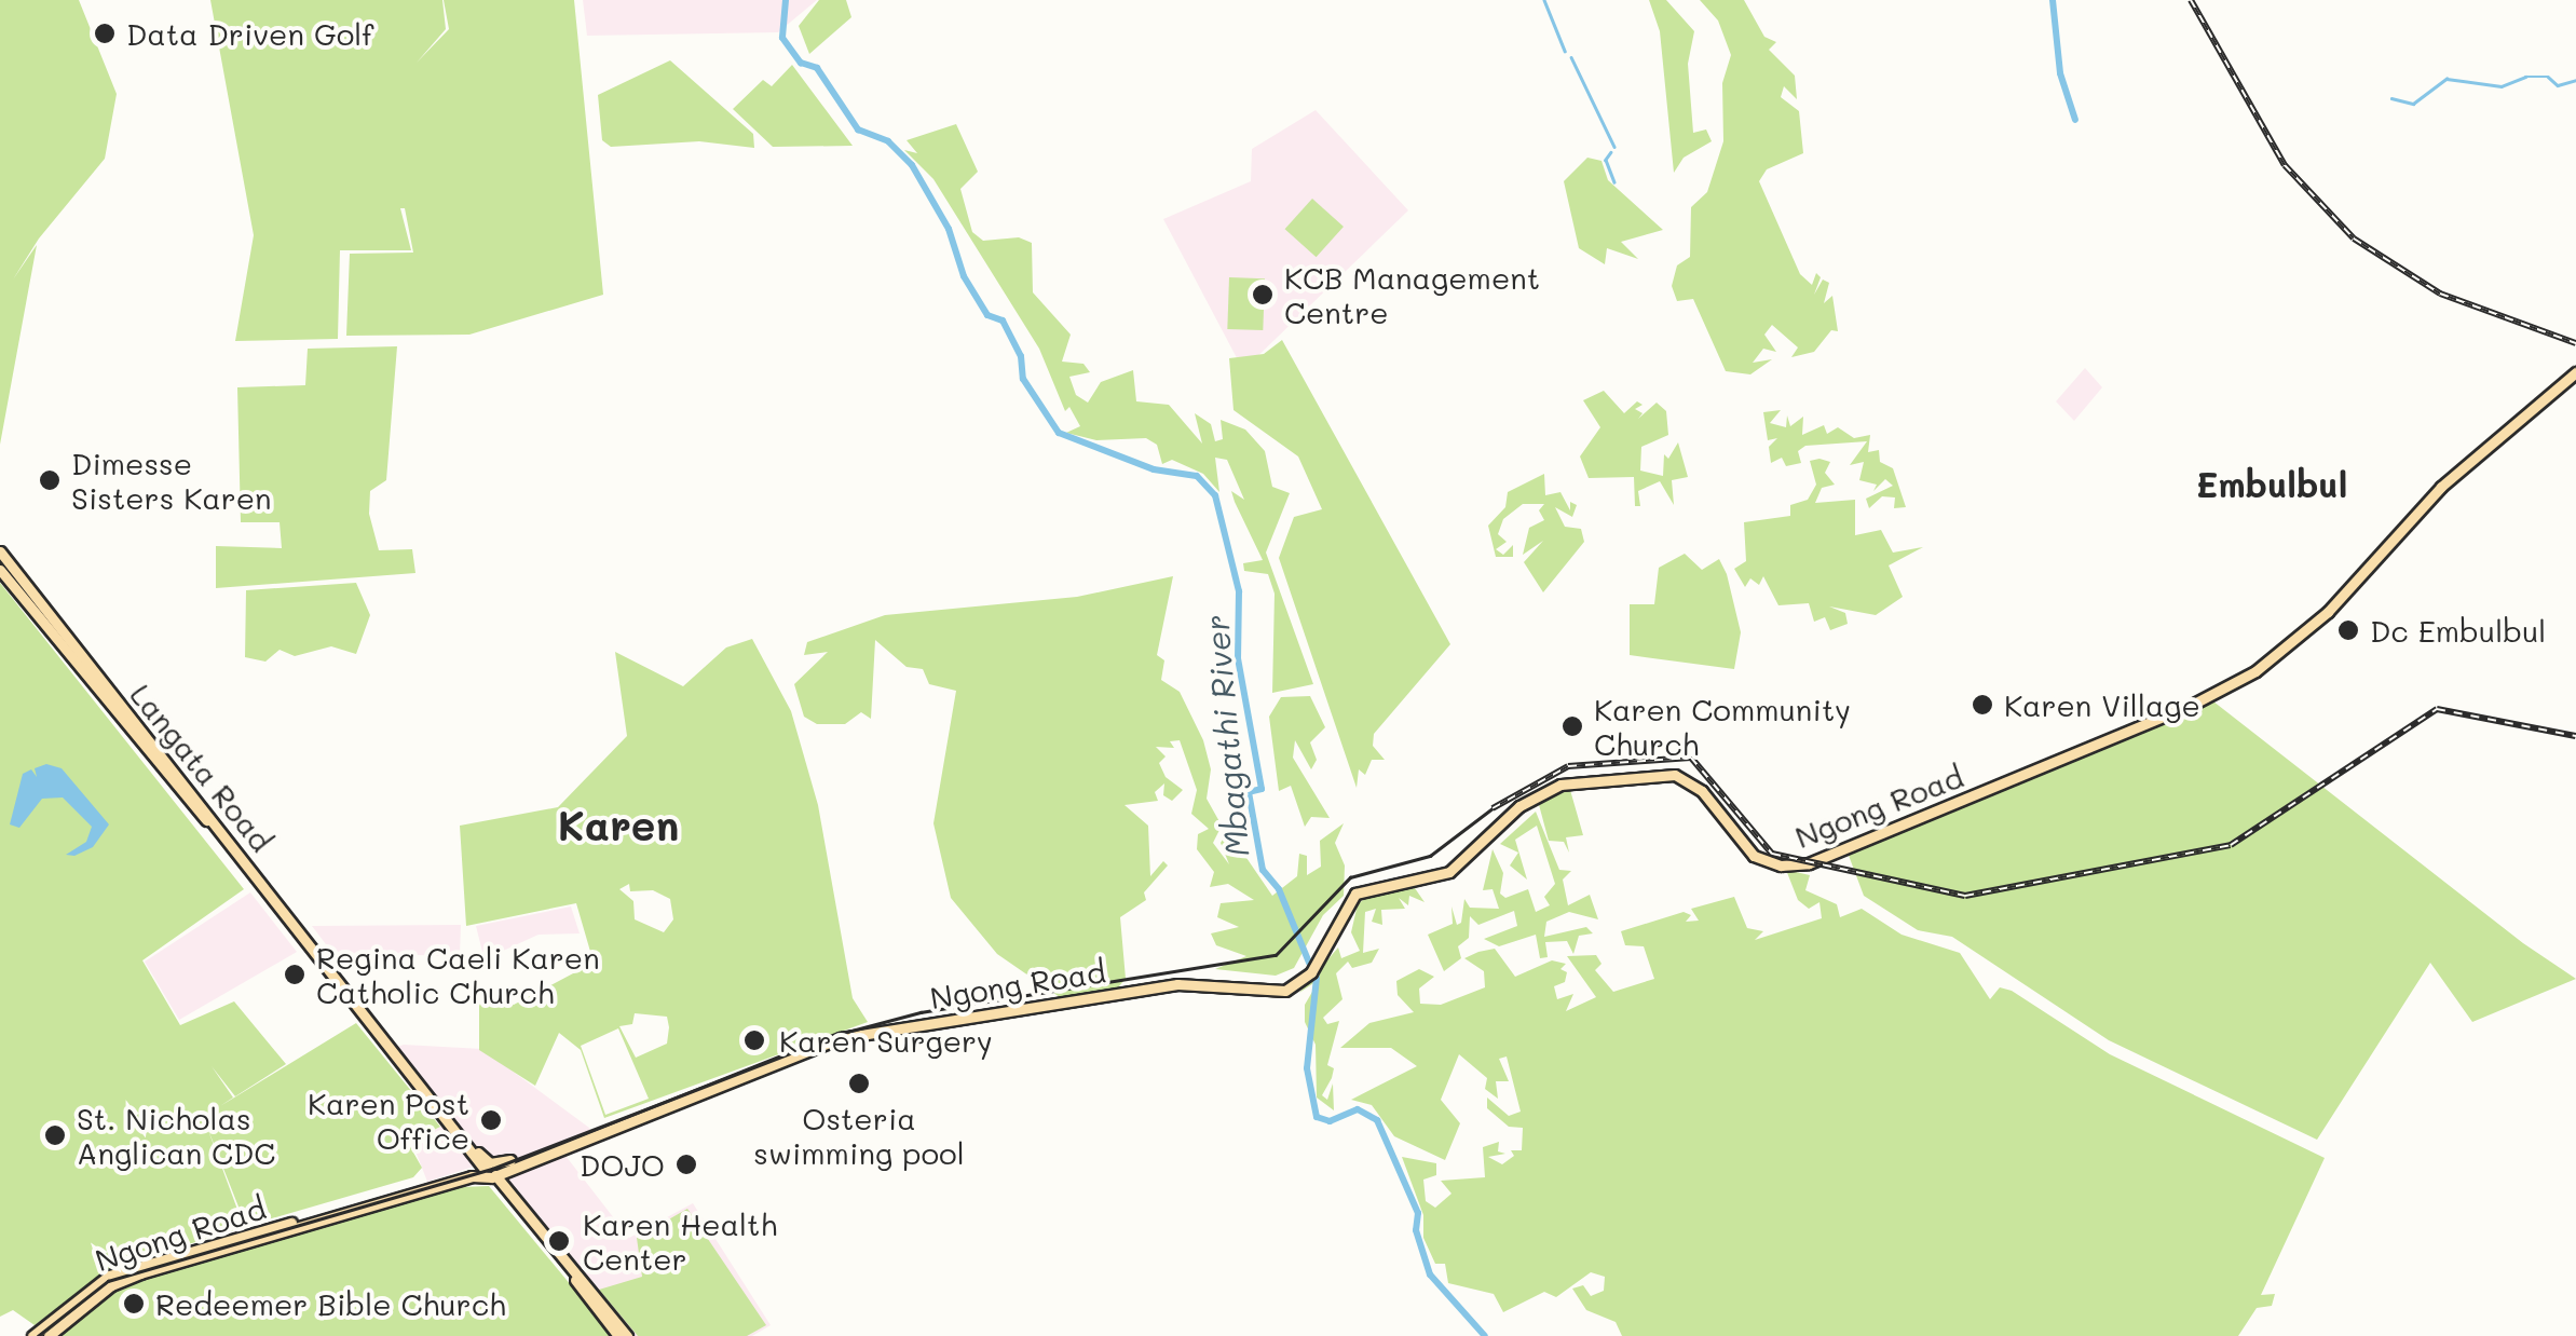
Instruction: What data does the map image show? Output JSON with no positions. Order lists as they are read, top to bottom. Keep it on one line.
{"streets":{"main road":["Langata Road","Ngong Road"]},"crossings":[["Langata Road","Ngong Road"]],"districts":["Embulbul","Karen"],"water":["Mbagathi River"],"places":["Data Driven Golf","KCB Management Centre","Dimesse Sisters Karen","Dc Embulbul","Karen Village","Karen Community Church","Regina Caeli Karen Catholic Church","Karen Surgery","Osteria swimming pool","Karen Post Office","St. Nicholas Anglican CDC","DOJO","Karen Health Center","Redeemer Bible Church"]}
